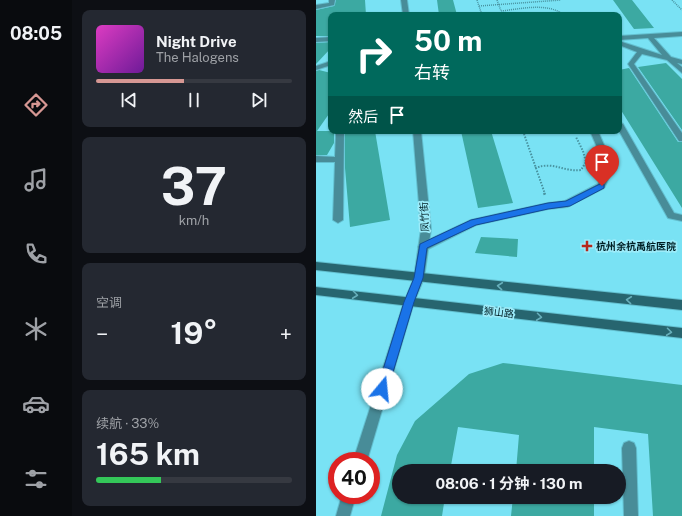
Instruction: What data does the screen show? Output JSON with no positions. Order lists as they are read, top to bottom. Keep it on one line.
{"streets":{"main road":["狮山路"],"street":["凤竹街"]},"crossings":[["凤竹街","狮山路"]],"places":{"health":["杭州余杭禹航医院"]},"page":{"tabs":"08:05","turn":["50 m","右转"],"song":["Night Drive","The Halogens"],"then":"然后","tile":[["37","km/h"],"空调",["续航 · 33%","165 km"]],"heat":["−","19°","+"],"limit":"40","trip":"08:06 · 1 分钟 · 130 m"}}
